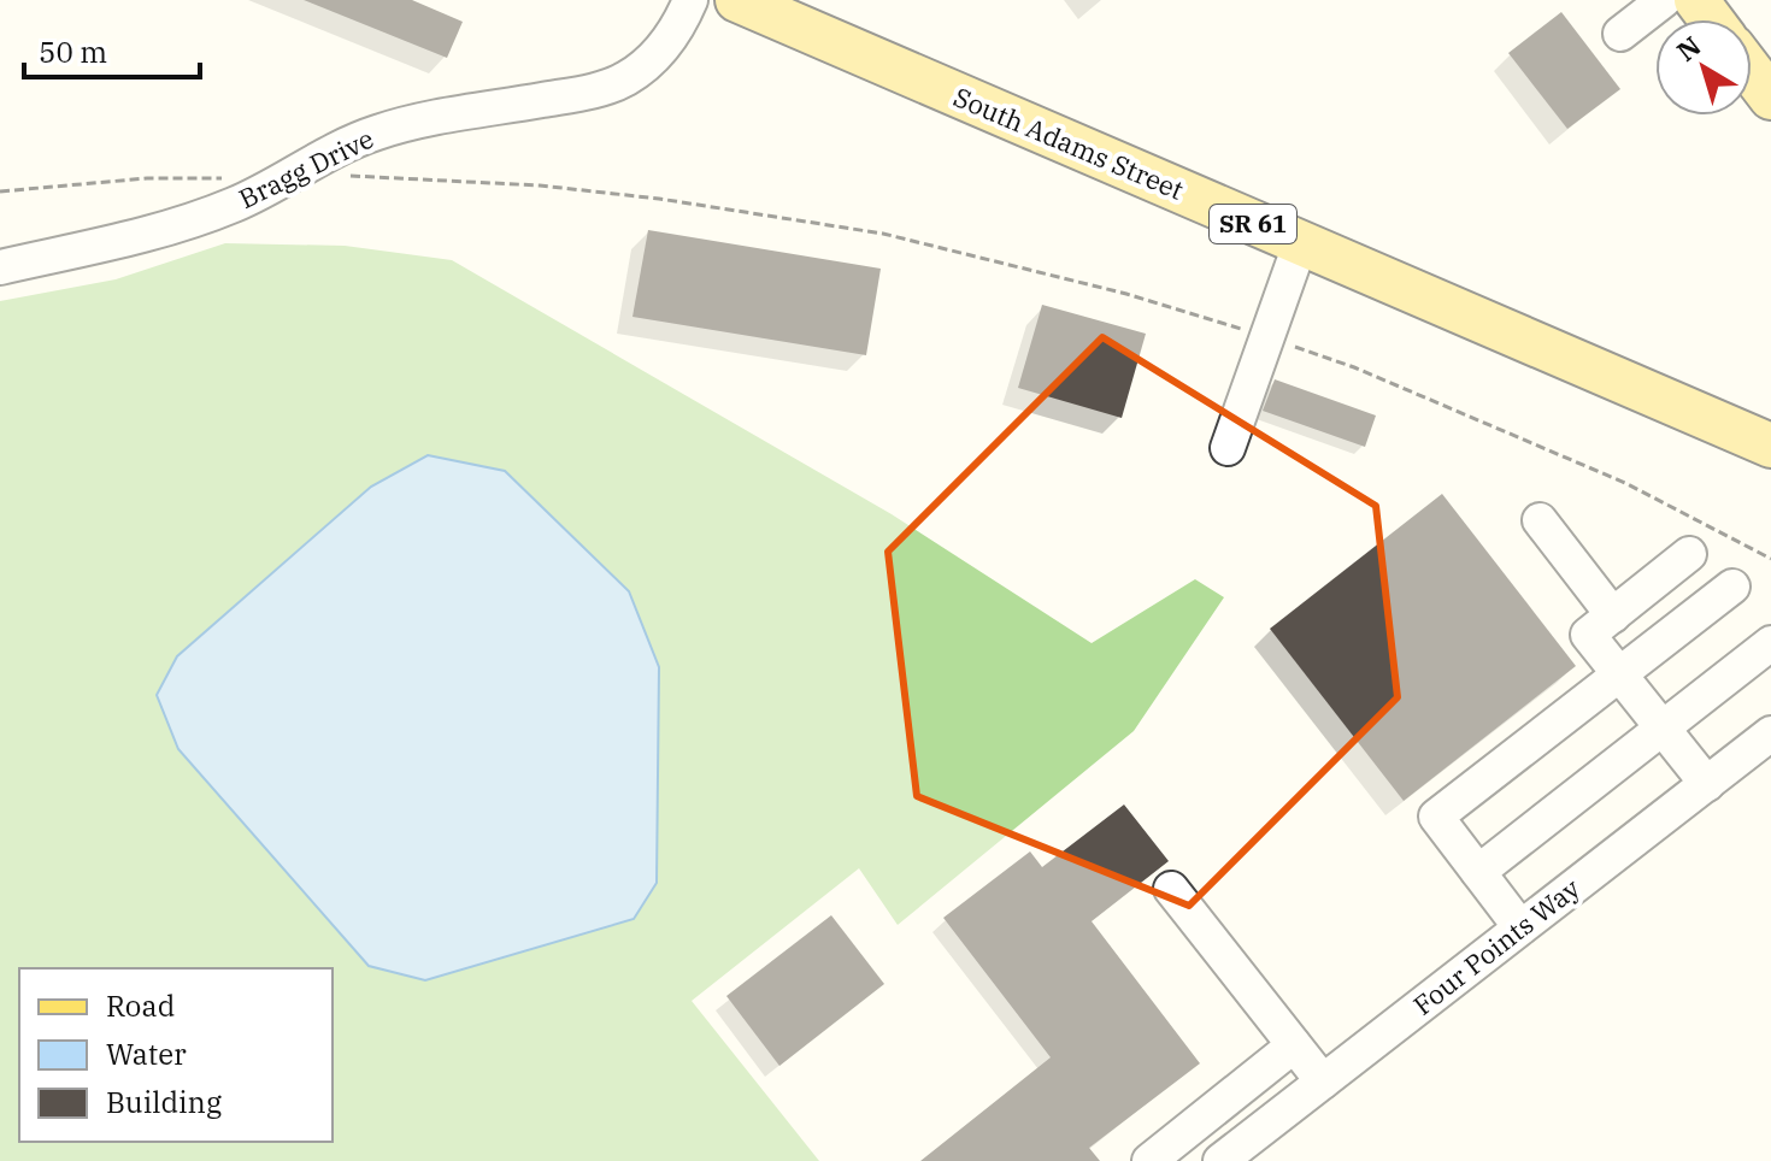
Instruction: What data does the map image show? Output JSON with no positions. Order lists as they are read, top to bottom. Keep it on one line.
{"streets":{"main road":["South Adams Street","SR 61"],"street":["Bragg Drive","Four Points Way"]},"legend":["Road","Water","Building"],"scale_bar":"50 m","north":"top left"}
